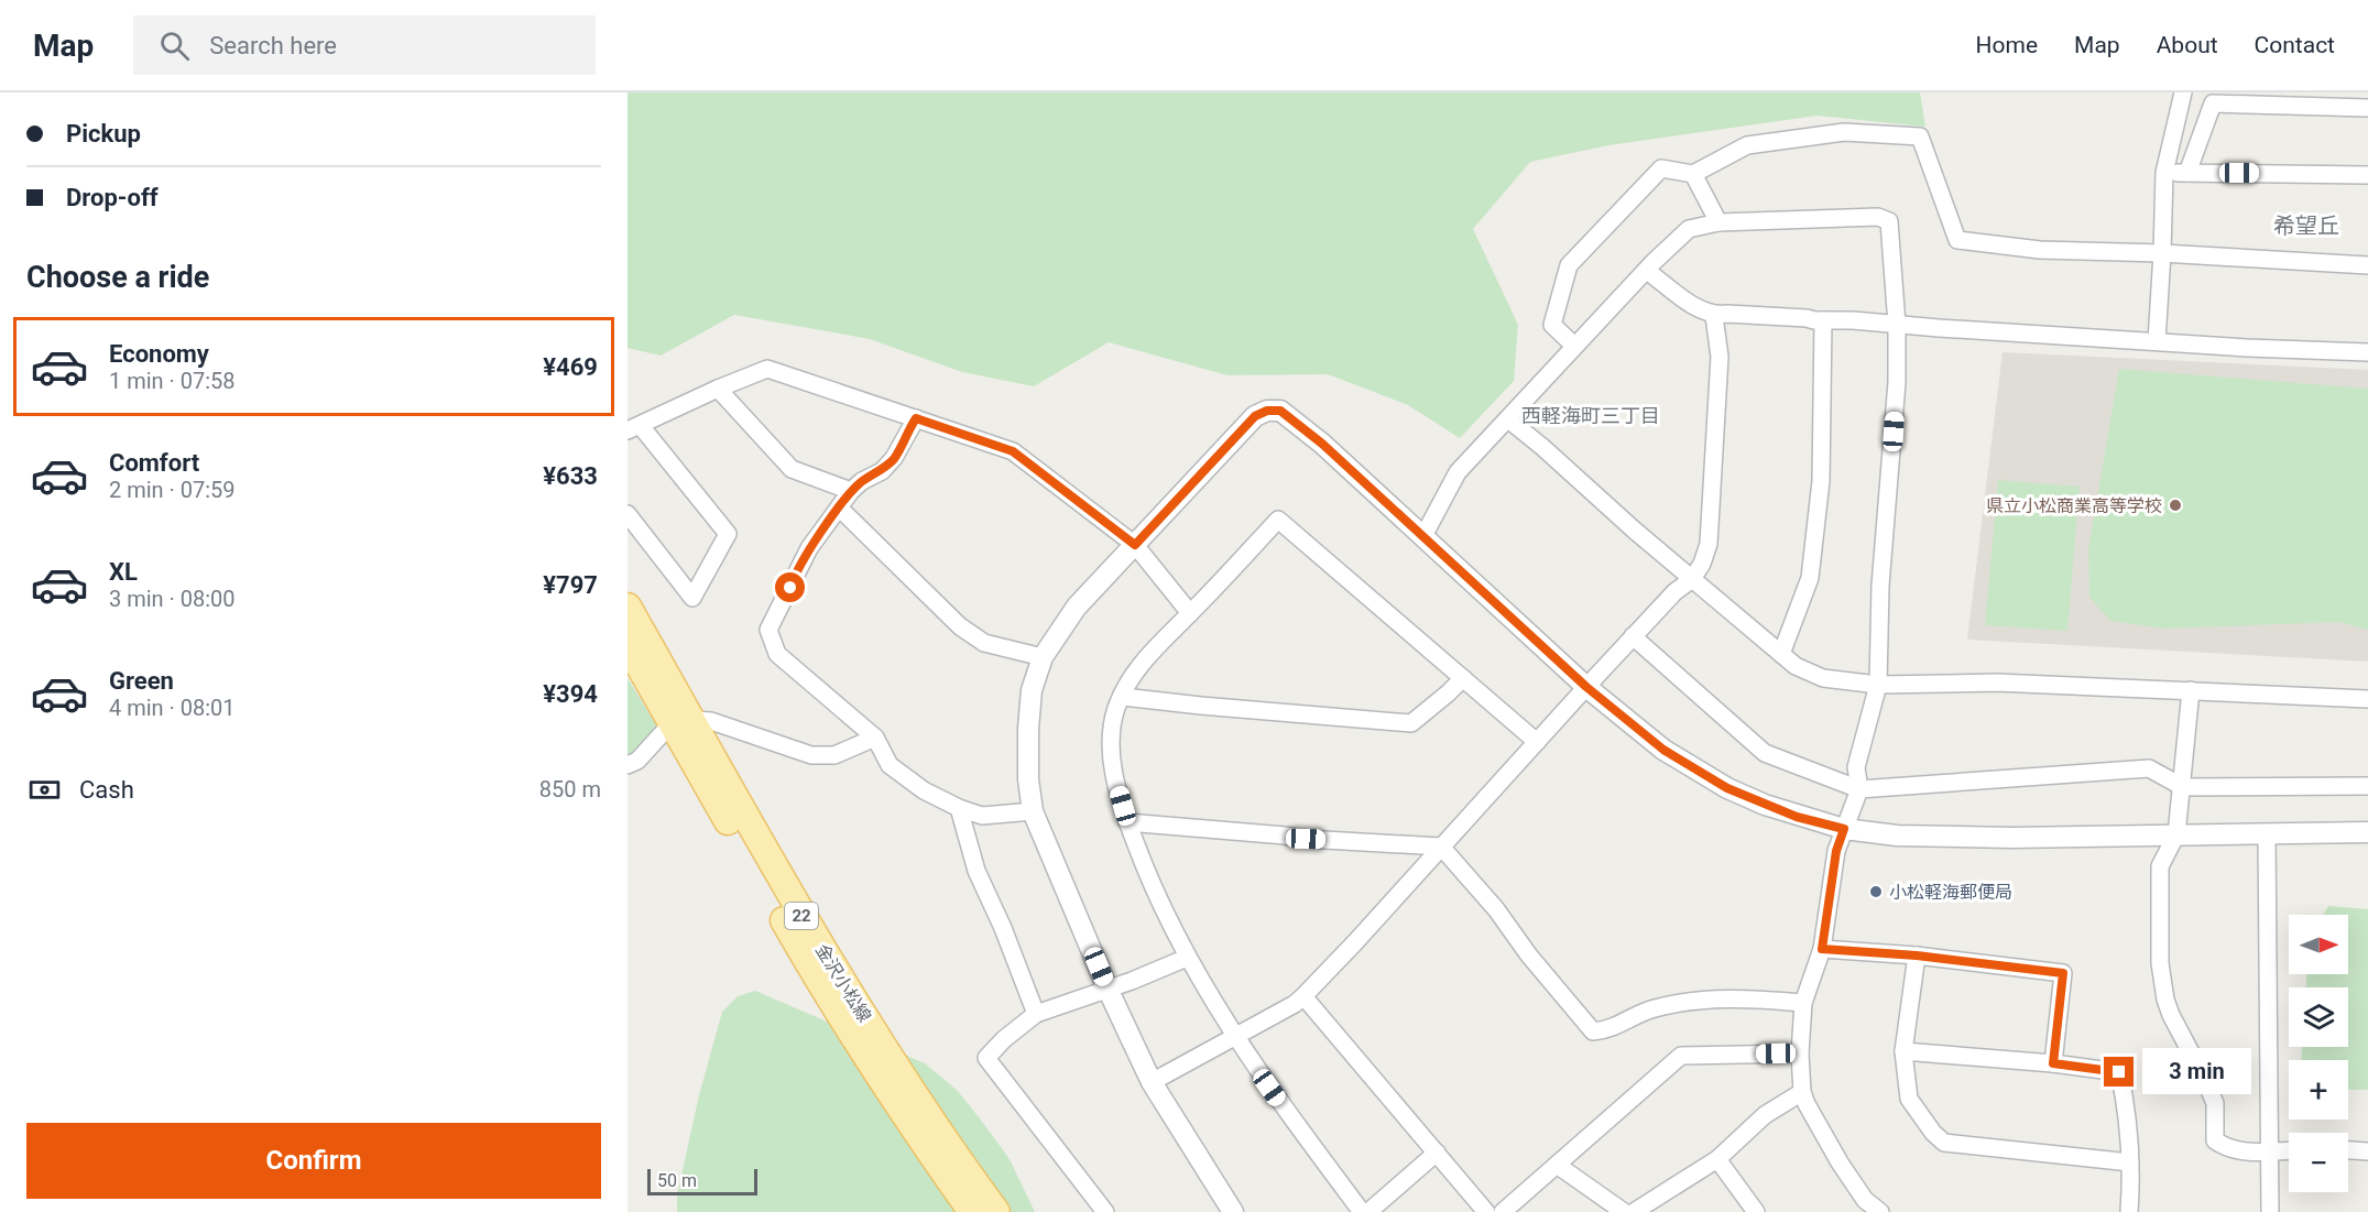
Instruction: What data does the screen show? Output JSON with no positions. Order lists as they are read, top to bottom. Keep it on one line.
{"streets":{"main road":["22","金沢小松線"]},"districts":["希望丘","西軽海町三丁目"],"places":["県立小松商業高等学校","小松軽海郵便局"],"scale_bar":"50 m","north":"right","page":{"header":"Map","search":"Search here","nav":["Home","Map","About","Contact"],"banner":["Pickup","Drop-off"],"heading":"Choose a ride","list":[{"name":"Economy","note":"1 min · 07:58","value":"¥469"},{"name":"Comfort","note":"2 min · 07:59","value":"¥633"},{"name":"XL","note":"3 min · 08:00","value":"¥797"},{"name":"Green","note":"4 min · 08:01","value":"¥394"}],"pay":["Cash","850 m"],"map_buttons":["+","−"],"bubble":"3 min","buttons":"Confirm","scale":"50 m"}}
